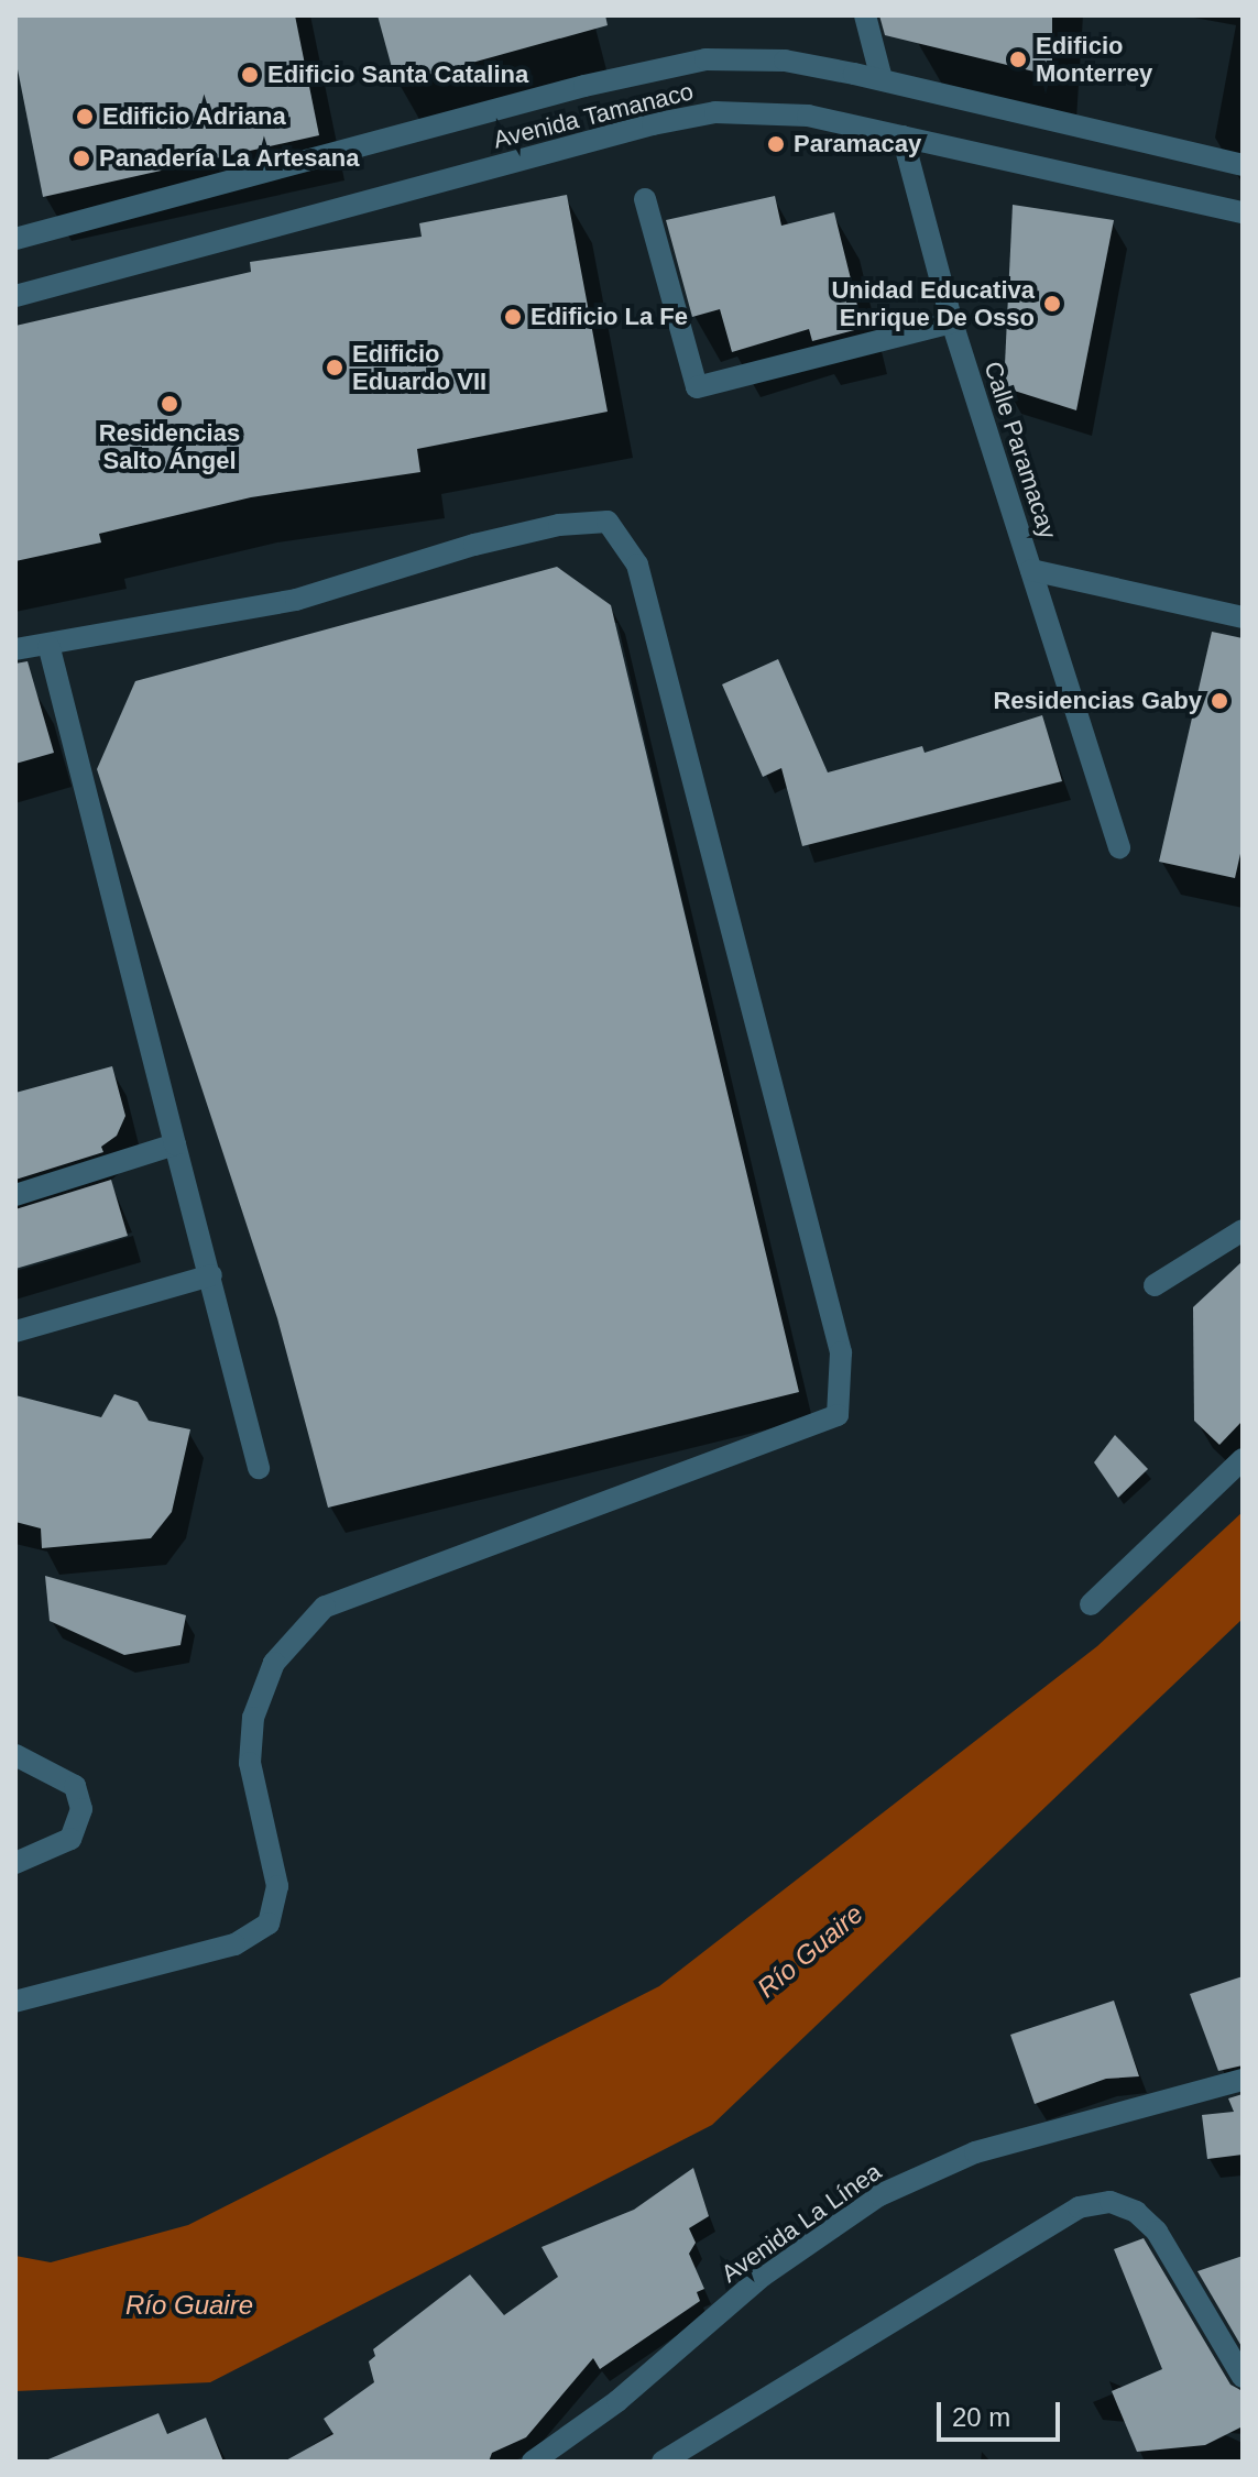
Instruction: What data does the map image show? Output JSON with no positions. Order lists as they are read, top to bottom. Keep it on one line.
{"streets":{"street":["Avenida Tamanaco","Calle Paramacay","Avenida La Línea"]},"crossings":[["Avenida Tamanaco","Calle Paramacay"]],"water":["Río Guaire"],"places":["Edificio Monterrey","Edificio Santa Catalina","Edificio Adriana","Paramacay","Panadería La Artesana","Unidad Educativa Enrique De Osso","Edificio La Fe","Edificio Eduardo VII","Residencias Salto Ángel","Residencias Gaby"],"scale_bar":"20 m"}
